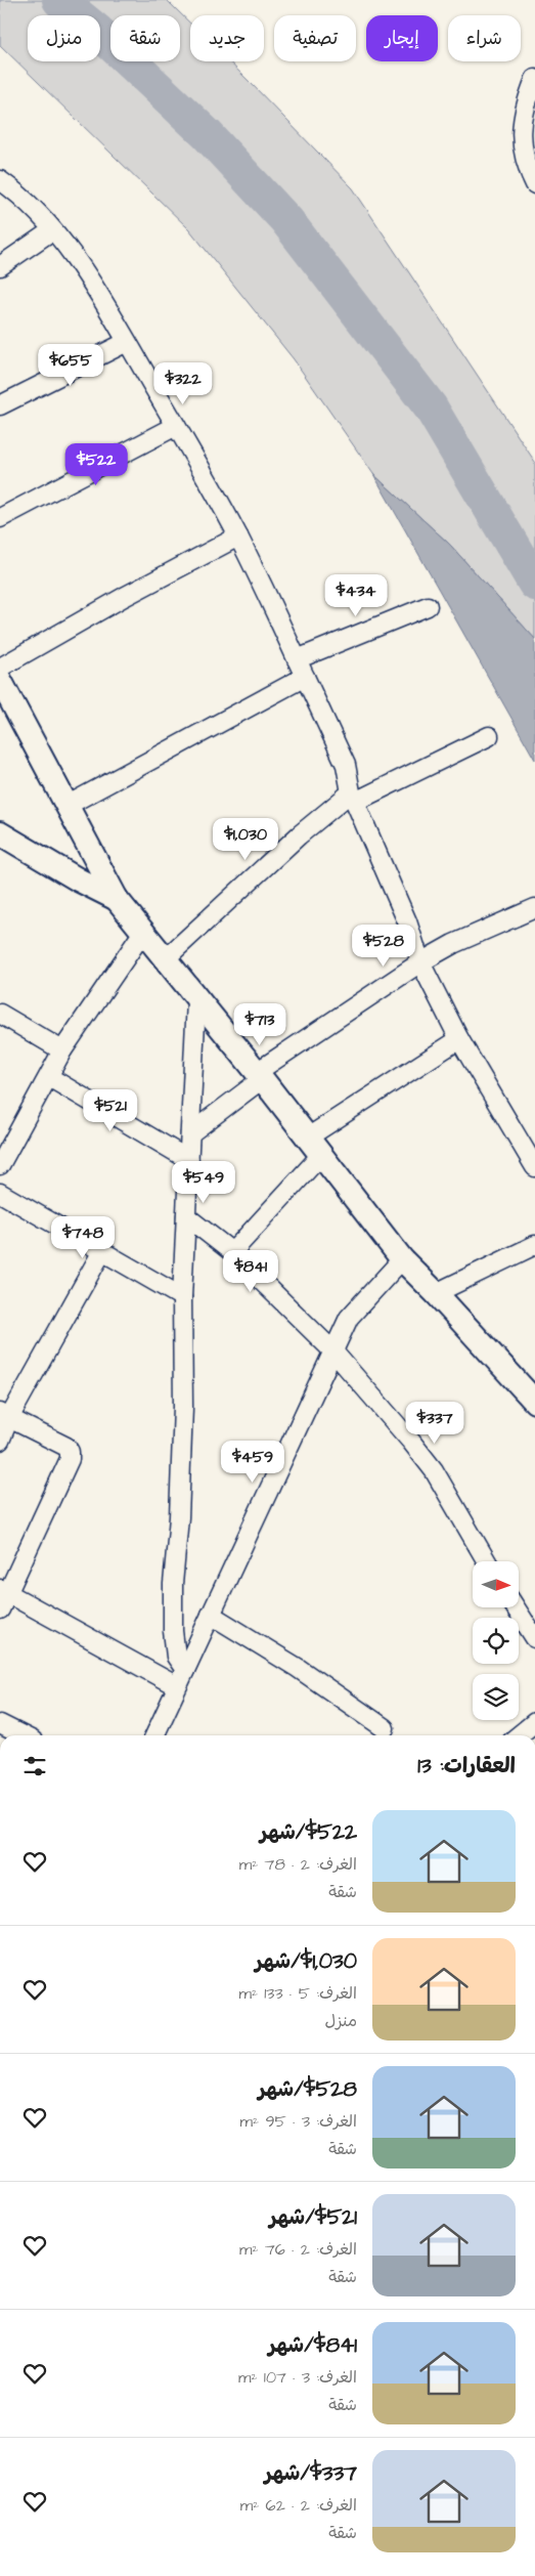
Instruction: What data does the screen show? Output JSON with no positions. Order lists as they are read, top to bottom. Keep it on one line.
{"north":"right","page":{"chip":["شراء","إيجار","تصفية","جديد","شقة","منزل"],"price":["$655","$322","$522","$434","$1,030","$528","$713","$521","$549","$748","$841","$337","$459"],"heading":"العقارات: 13","list":[{"name":"$522/شهر","note":"الغرف: 2 · 78 m² · شقة"},{"name":"$1,030/شهر","note":"الغرف: 5 · 133 m² · منزل"},{"name":"$528/شهر","note":"الغرف: 3 · 95 m² · شقة"},{"name":"$521/شهر","note":"الغرف: 2 · 76 m² · شقة"},{"name":"$841/شهر","note":"الغرف: 3 · 107 m² · شقة"},{"name":"$337/شهر","note":"الغرف: 2 · 62 m² · شقة"}]}}
